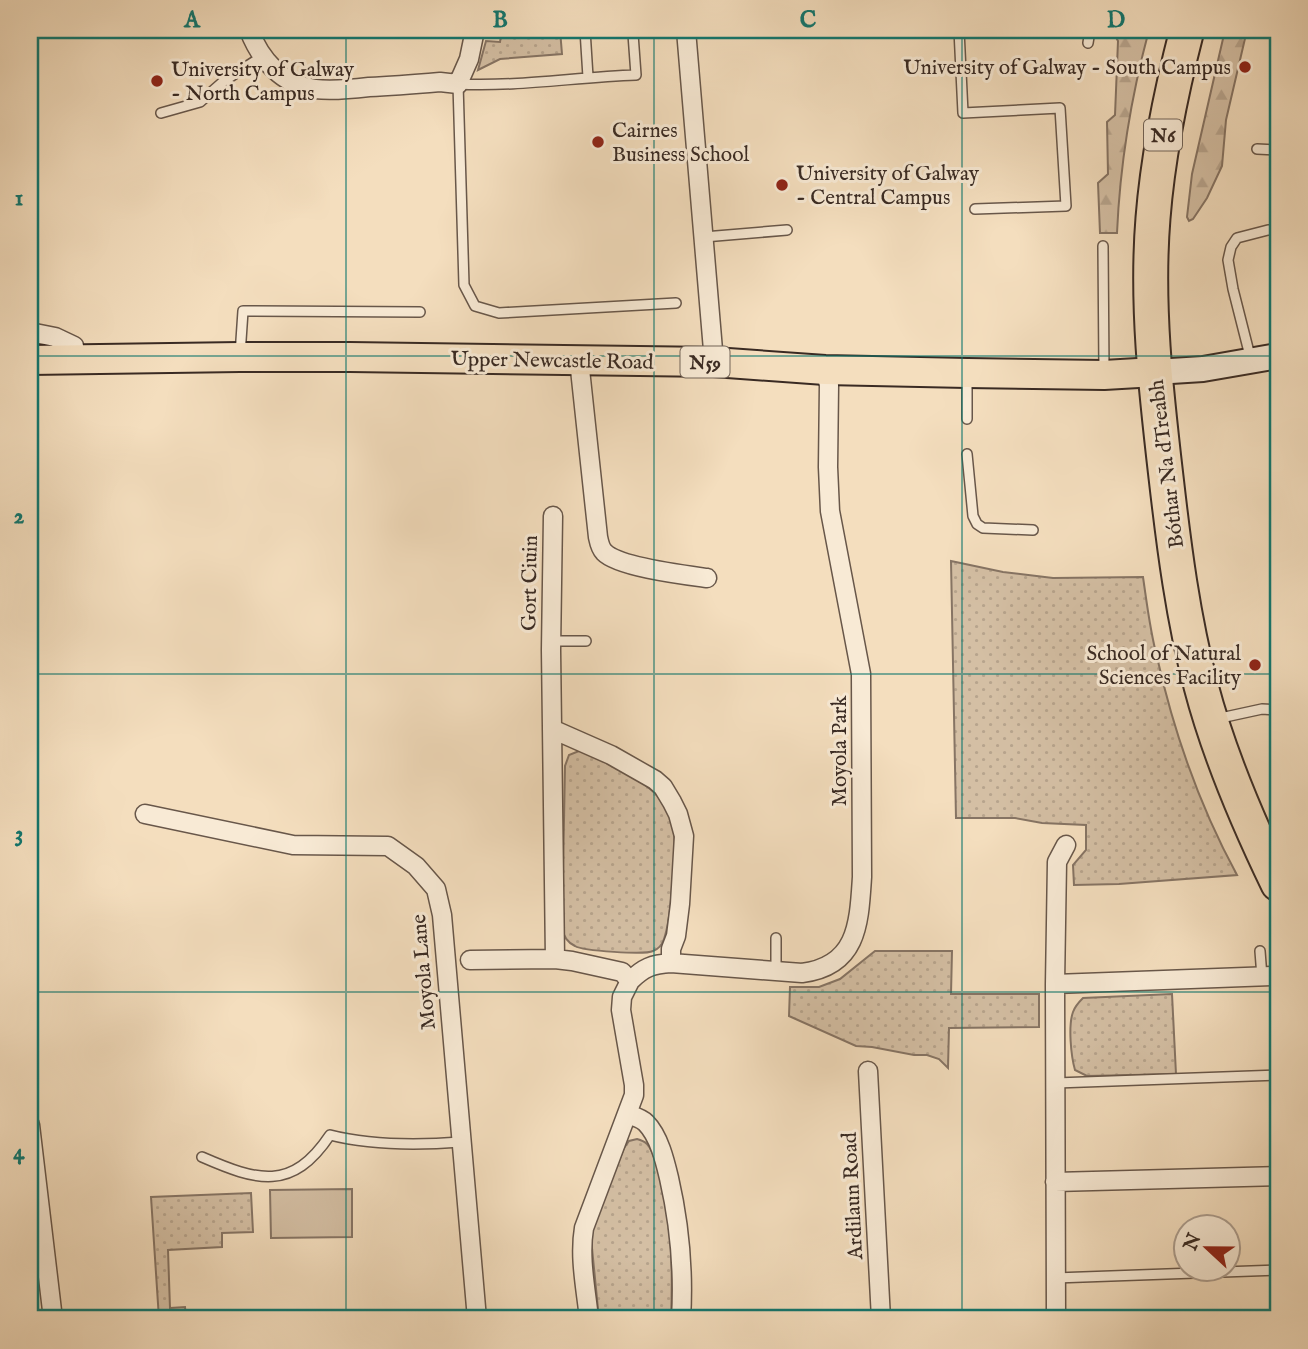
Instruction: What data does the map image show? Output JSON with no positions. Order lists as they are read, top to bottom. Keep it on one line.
{"streets":{"highway":["N6","Bóthar Na dTreabh"],"main road":["Upper Newcastle Road","N59"],"street":["Gort Ciuin","Moyola Park","Moyola Lane","Ardilaun Road"]},"crossings":[["Upper Newcastle Road","Bóthar Na dTreabh"],["Upper Newcastle Road","Moyola Park"]],"places":["University of Galway - South Campus","University of Galway - North Campus","Cairnes Business School","University of Galway - Central Campus","School of Natural Sciences Facility"],"north":"left","grid":{"columns":["A","B","C","D"],"rows":["1","2","3","4"]}}
